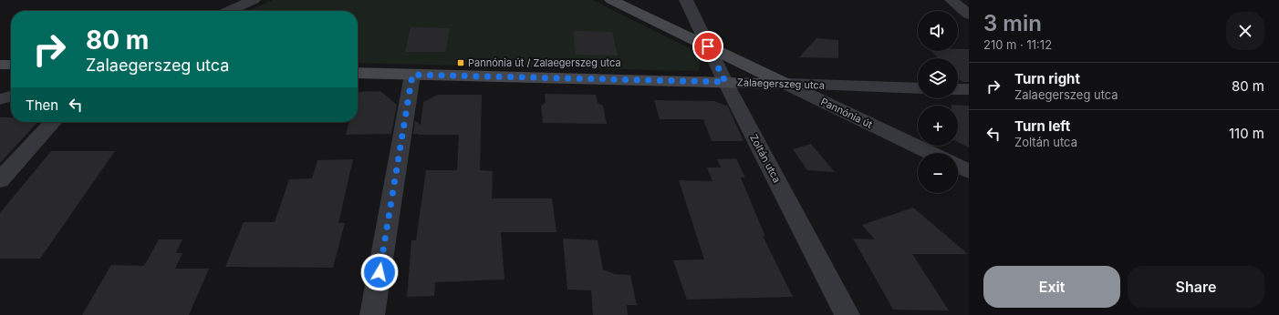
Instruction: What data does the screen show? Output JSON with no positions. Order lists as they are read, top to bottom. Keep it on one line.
{"streets":{"street":["Zalaegerszeg utca","Pannónia út","Zoltán utca"]},"crossings":[["Zalaegerszeg utca","Pannónia út"],["Zalaegerszeg utca","Zoltán utca"],["Pannónia út","Zoltán utca"]],"places":{"transit":["Pannónia út / Zalaegerszeg utca"]},"page":{"heading":["3 min","210 m · 11:12"],"map_buttons":["+","−"],"turn":["80 m","Zalaegerszeg utca"],"list":[{"name":"Turn right","note":"Zalaegerszeg utca","value":"80 m"},{"name":"Turn left","note":"Zoltán utca","value":"110 m"}],"then":"Then","buttons":["Exit","Share"]}}
